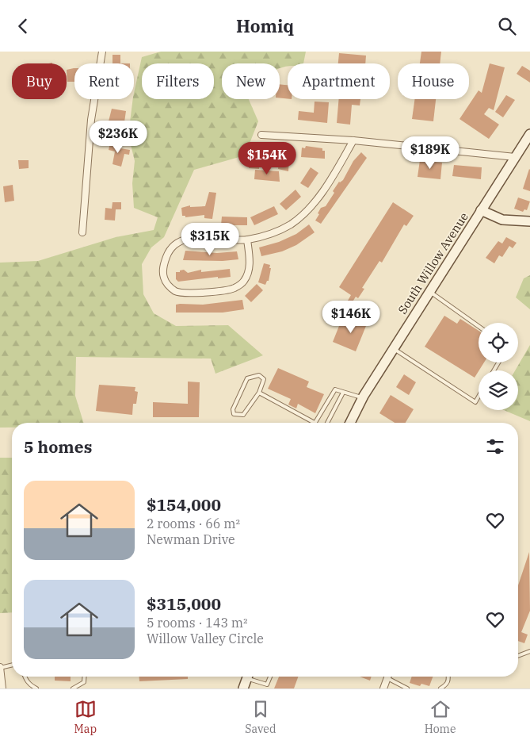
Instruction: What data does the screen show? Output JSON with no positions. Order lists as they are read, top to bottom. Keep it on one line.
{"streets":{"main road":["South Willow Avenue"]},"page":{"header":"Homiq","chip":["Buy","Rent","Filters","New","Apartment","House"],"price":["$236K","$189K","$154K","$315K","$146K"],"heading":"5 homes","list":[{"name":"$154,000","note":"2 rooms · 66 m² · Newman Drive"},{"name":"$315,000","note":"5 rooms · 143 m² · Willow Valley Circle"}],"tabs":["Map","Saved","Home"]}}
